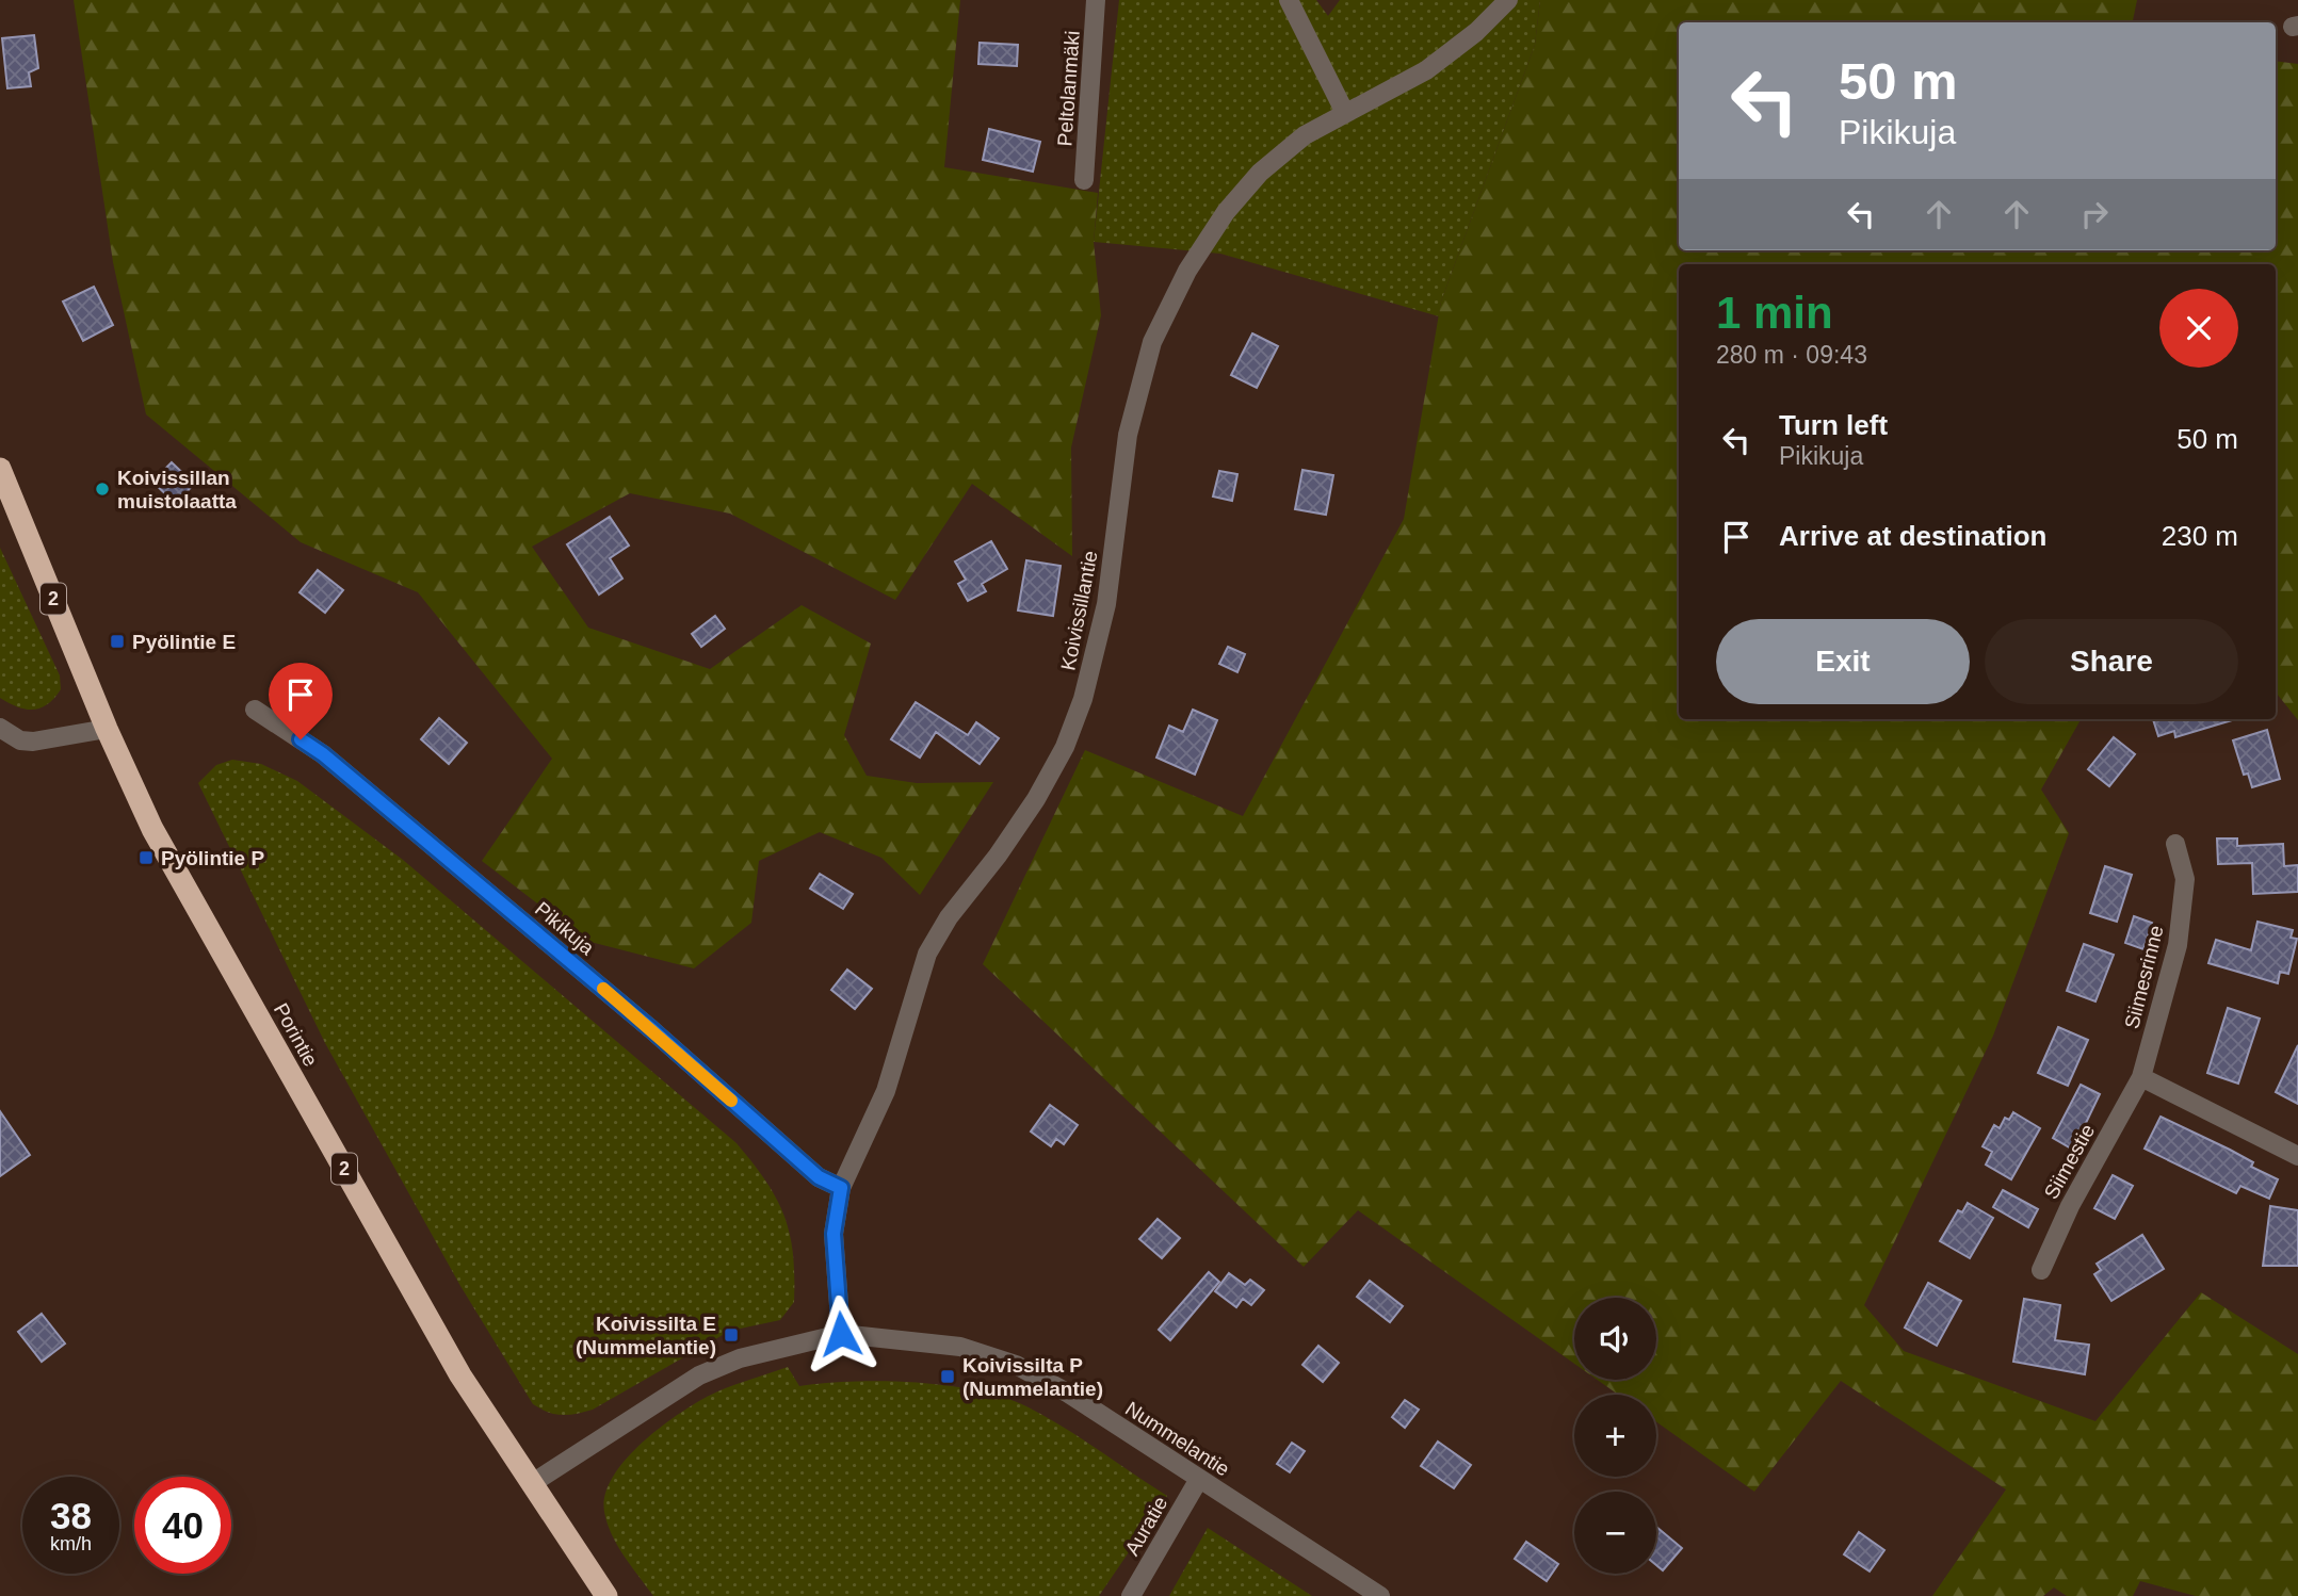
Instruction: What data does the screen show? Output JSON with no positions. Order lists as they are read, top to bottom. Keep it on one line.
{"streets":{"highway":["2","Porintie"],"street":["Peltolanmäki","Koivissillantie","Pikikuja","Siimesrinne","Siimestie","Nummelantie","Auratie"]},"crossings":[["Koivissillantie","Pikikuja"],["Koivissillantie","Nummelantie"],["Siimesrinne","Siimestie"],["Porintie","Nummelantie"],["Nummelantie","Auratie"]],"places":{"other":["Koivissillan muistolaatta"],"transit":["Pyölintie E","Pyölintie P","Koivissilta E (Nummelantie)","Koivissilta P (Nummelantie)"]},"page":{"turn":["50 m","Pikikuja"],"heading":["1 min","280 m · 09:43"],"list":[{"name":"Turn left","note":"Pikikuja","value":"50 m"},{"name":"Arrive at destination","value":"230 m"}],"buttons":["Exit","Share"],"map_buttons":["+","−"],"speed":"38 km/h","limit":"40"}}
